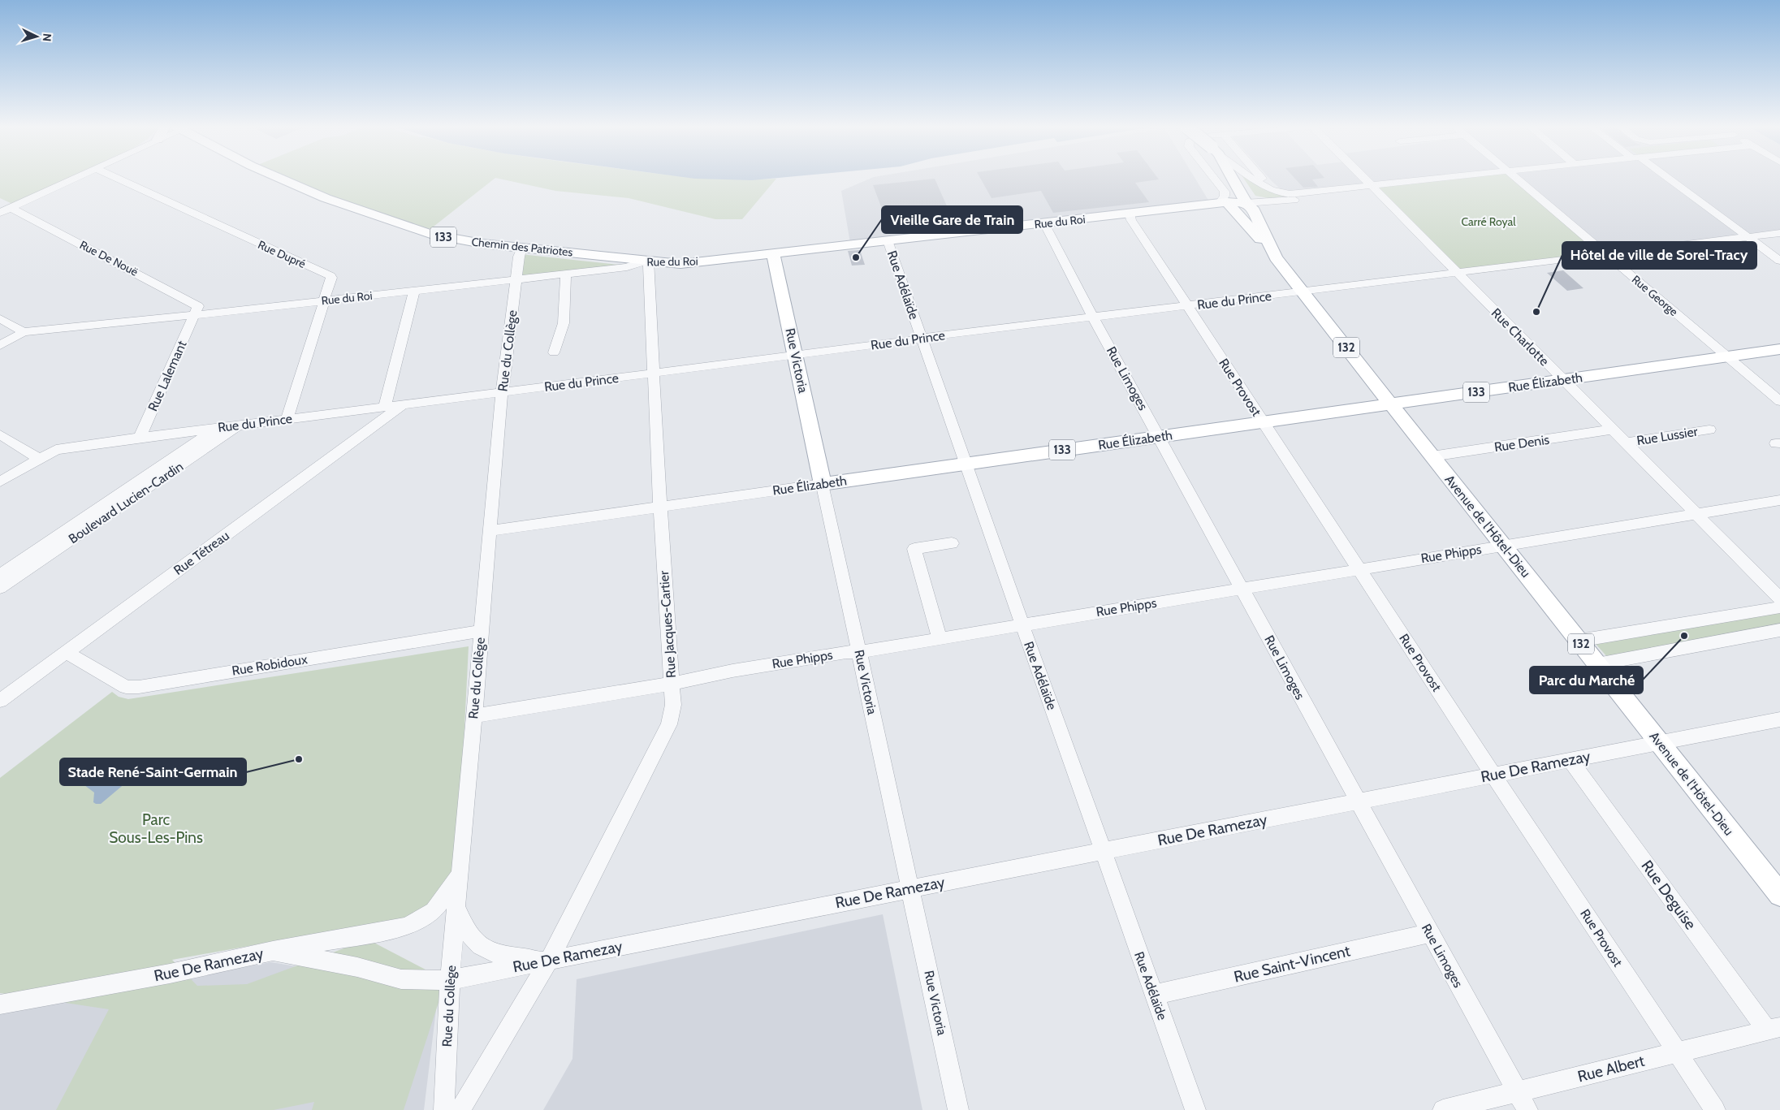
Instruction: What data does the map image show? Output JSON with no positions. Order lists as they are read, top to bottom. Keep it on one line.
{"streets":{"main road":["Rue du Roi","133","Chemin des Patriotes","132","Rue Victoria","Rue Élizabeth","Avenue de l'Hôtel-Dieu"],"street":["Rue Dupré","Rue De Nouë","Rue Adélaïde","Rue George","Rue du Prince","Rue Charlotte","Rue du Collège","Rue Lalemant","Rue Limoges","Rue Provost","Rue Lussier","Rue Denis","Boulevard Lucien-Cardin","Rue Tétreau","Rue Phipps","Rue Jacques-Cartier","Rue Robidoux","Rue De Ramezay","Rue Deguise","Rue Saint-Vincent","Rue Albert"]},"crossings":[["Rue du Roi","Chemin des Patriotes"],["Rue du Roi","Rue Dupré"],["Rue du Roi","Rue De Nouë"],["Rue du Roi","Rue Adélaïde"],["Rue du Roi","Rue Charlotte"],["Rue du Roi","Rue du Collège"],["Rue du Roi","Rue Victoria"],["Rue du Roi","Rue Lalemant"],["Rue du Roi","Rue Limoges"],["Rue du Roi","Rue Provost"],["Rue du Roi","Avenue de l'Hôtel-Dieu"],["Rue du Roi","Rue Jacques-Cartier"],["Chemin des Patriotes","Rue du Collège"],["Chemin des Patriotes","Rue Jacques-Cartier"],["Rue Dupré","Rue du Prince"],["Rue De Nouë","Rue Lalemant"],["Rue Adélaïde","Rue du Prince"],["Rue Adélaïde","Rue Élizabeth"],["Rue Adélaïde","Rue Phipps"],["Rue Adélaïde","Rue De Ramezay"],["Rue Adélaïde","Rue Saint-Vincent"],["Rue George","Rue du Prince"],["Rue George","Rue Élizabeth"],["Rue du Prince","Rue Charlotte"],["Rue du Prince","Rue du Collège"],["Rue du Prince","Rue Victoria"],["Rue du Prince","Rue Lalemant"],["Rue du Prince","Rue Limoges"],["Rue du Prince","Rue Provost"],["Rue du Prince","Boulevard Lucien-Cardin"],["Rue du Prince","Avenue de l'Hôtel-Dieu"],["Rue du Prince","Rue Tétreau"],["Rue du Prince","Rue Jacques-Cartier"],["Rue Charlotte","Rue Élizabeth"],["Rue Charlotte","Rue Lussier"],["Rue Charlotte","Rue Denis"],["Rue Charlotte","Rue Phipps"],["Rue du Collège","Rue Élizabeth"],["Rue du Collège","Rue Phipps"],["Rue du Collège","Rue Robidoux"],["Rue du Collège","Rue De Ramezay"],["Rue Victoria","Rue Élizabeth"],["Rue Victoria","Rue Phipps"],["Rue Victoria","Rue De Ramezay"],["Rue Limoges","Rue Élizabeth"],["Rue Limoges","Rue Phipps"],["Rue Limoges","Rue De Ramezay"],["Rue Limoges","Rue Saint-Vincent"],["Rue Limoges","Rue Albert"],["Rue Élizabeth","Rue Provost"],["Rue Élizabeth","Avenue de l'Hôtel-Dieu"],["Rue Élizabeth","Rue Jacques-Cartier"],["Rue Provost","Rue Phipps"],["Rue Provost","Rue De Ramezay"],["Rue Provost","Rue Albert"],["Rue Denis","Avenue de l'Hôtel-Dieu"],["Avenue de l'Hôtel-Dieu","Rue Phipps"],["Avenue de l'Hôtel-Dieu","Rue De Ramezay"],["Rue Tétreau","Rue Robidoux"],["Rue Phipps","Rue Jacques-Cartier"],["Rue Jacques-Cartier","Rue De Ramezay"],["Rue De Ramezay","Rue Deguise"],["Rue Deguise","Rue Albert"]],"parks":["Carré Royal","Parc Sous-Les-Pins"],"places":["Vieille Gare de Train","Hôtel de ville de Sorel-Tracy","Parc du Marché","Stade René-Saint-Germain"],"north":"right"}
